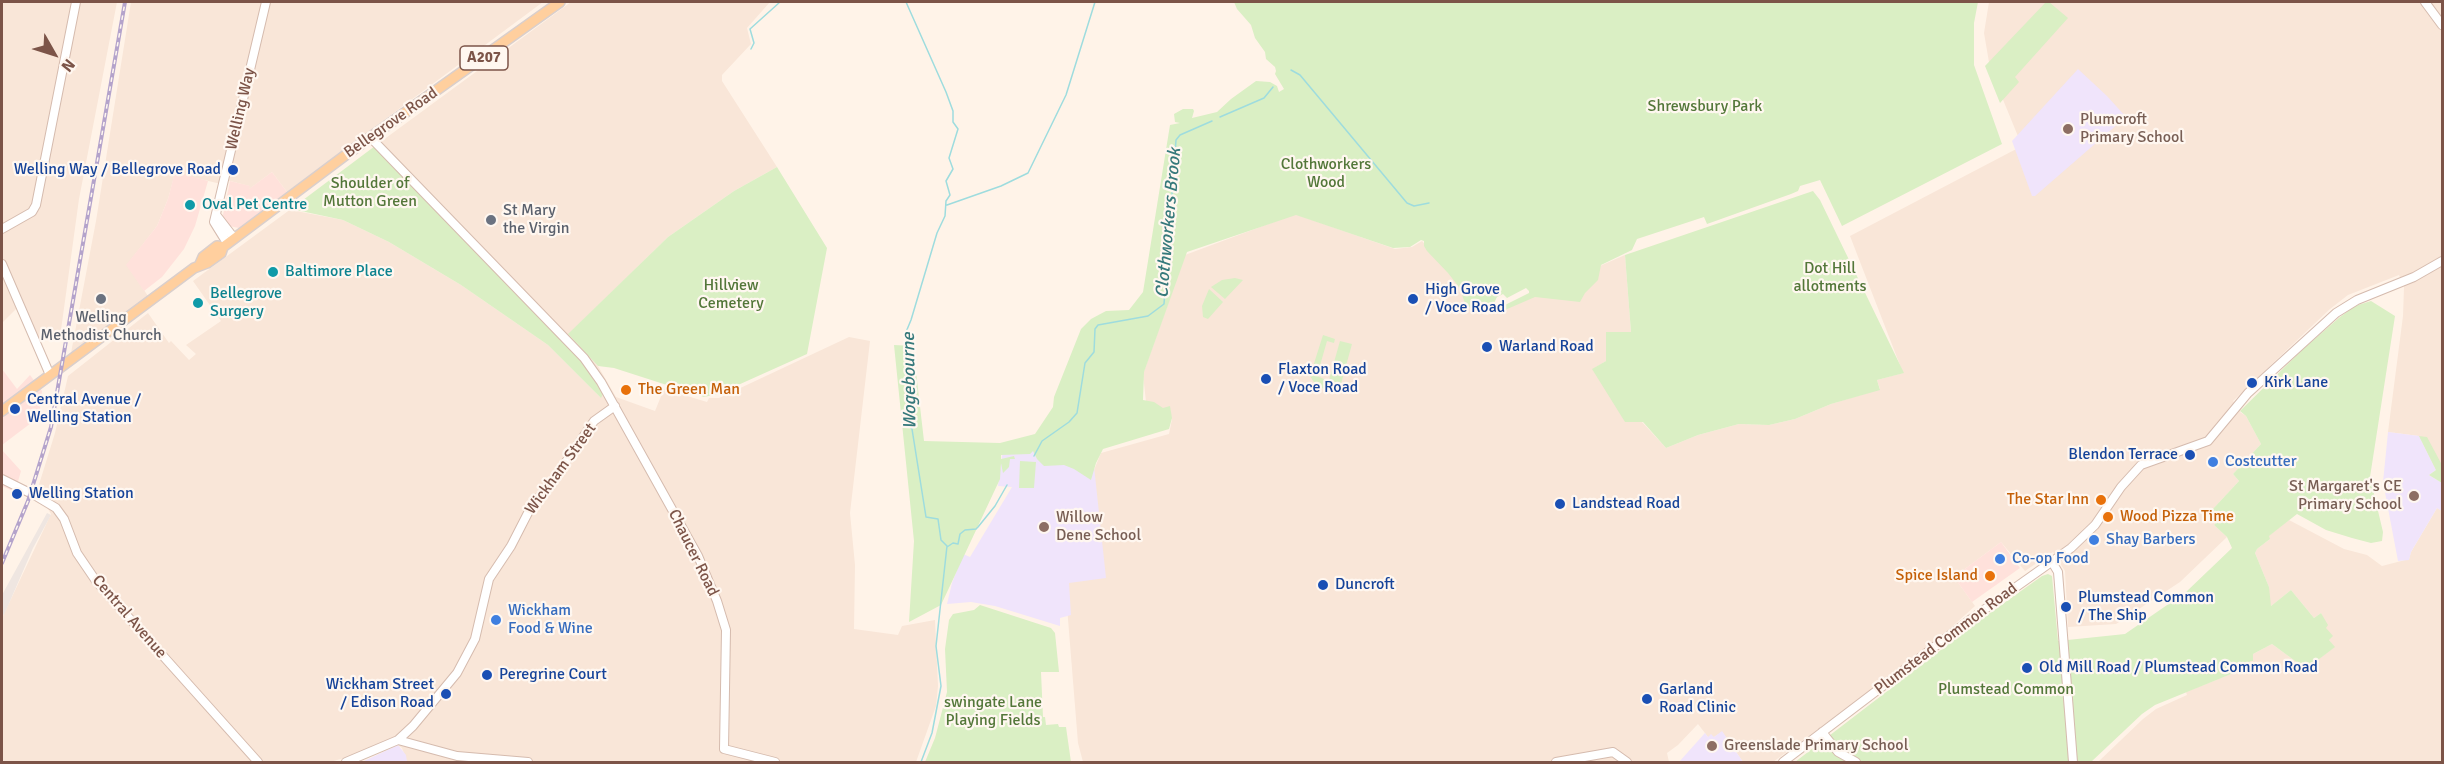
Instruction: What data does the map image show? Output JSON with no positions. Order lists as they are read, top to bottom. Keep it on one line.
{"streets":{"main road":["A207","Bellegrove Road"],"street":["Welling Way","Wickham Street","Chaucer Road","Central Avenue","Plumstead Common Road"]},"crossings":[["Welling Way","Bellegrove Road"],["Wickham Street","Chaucer Road"]],"water":["Clothworkers Brook","Wogebourne"],"parks":["Shrewsbury Park","Clothworkers Wood","Shoulder of Mutton Green","Dot Hill allotments","Hillview Cemetery","Plumstead Common","swingate Lane Playing Fields"],"places":["Plumcroft Primary School","Welling Way / Bellegrove Road","Oval Pet Centre","St Mary the Virgin","Baltimore Place","Welling Methodist Church","High Grove / Voce Road","Bellegrove Surgery","Warland Road","Flaxton Road / Voce Road","Kirk Lane","The Green Man","Central Avenue / Welling Station","Blendon Terrace","Costcutter","Welling Station","St Margaret's CE Primary School","The Star Inn","Landstead Road","Wood Pizza Time","Willow Dene School","Shay Barbers","Co-op Food","Spice Island","Duncroft","Plumstead Common / The Ship","Wickham Food & Wine","Old Mill Road / Plumstead Common Road","Peregrine Court","Wickham Street / Edison Road","Garland Road Clinic","Greenslade Primary School"],"north":"bottom right"}
